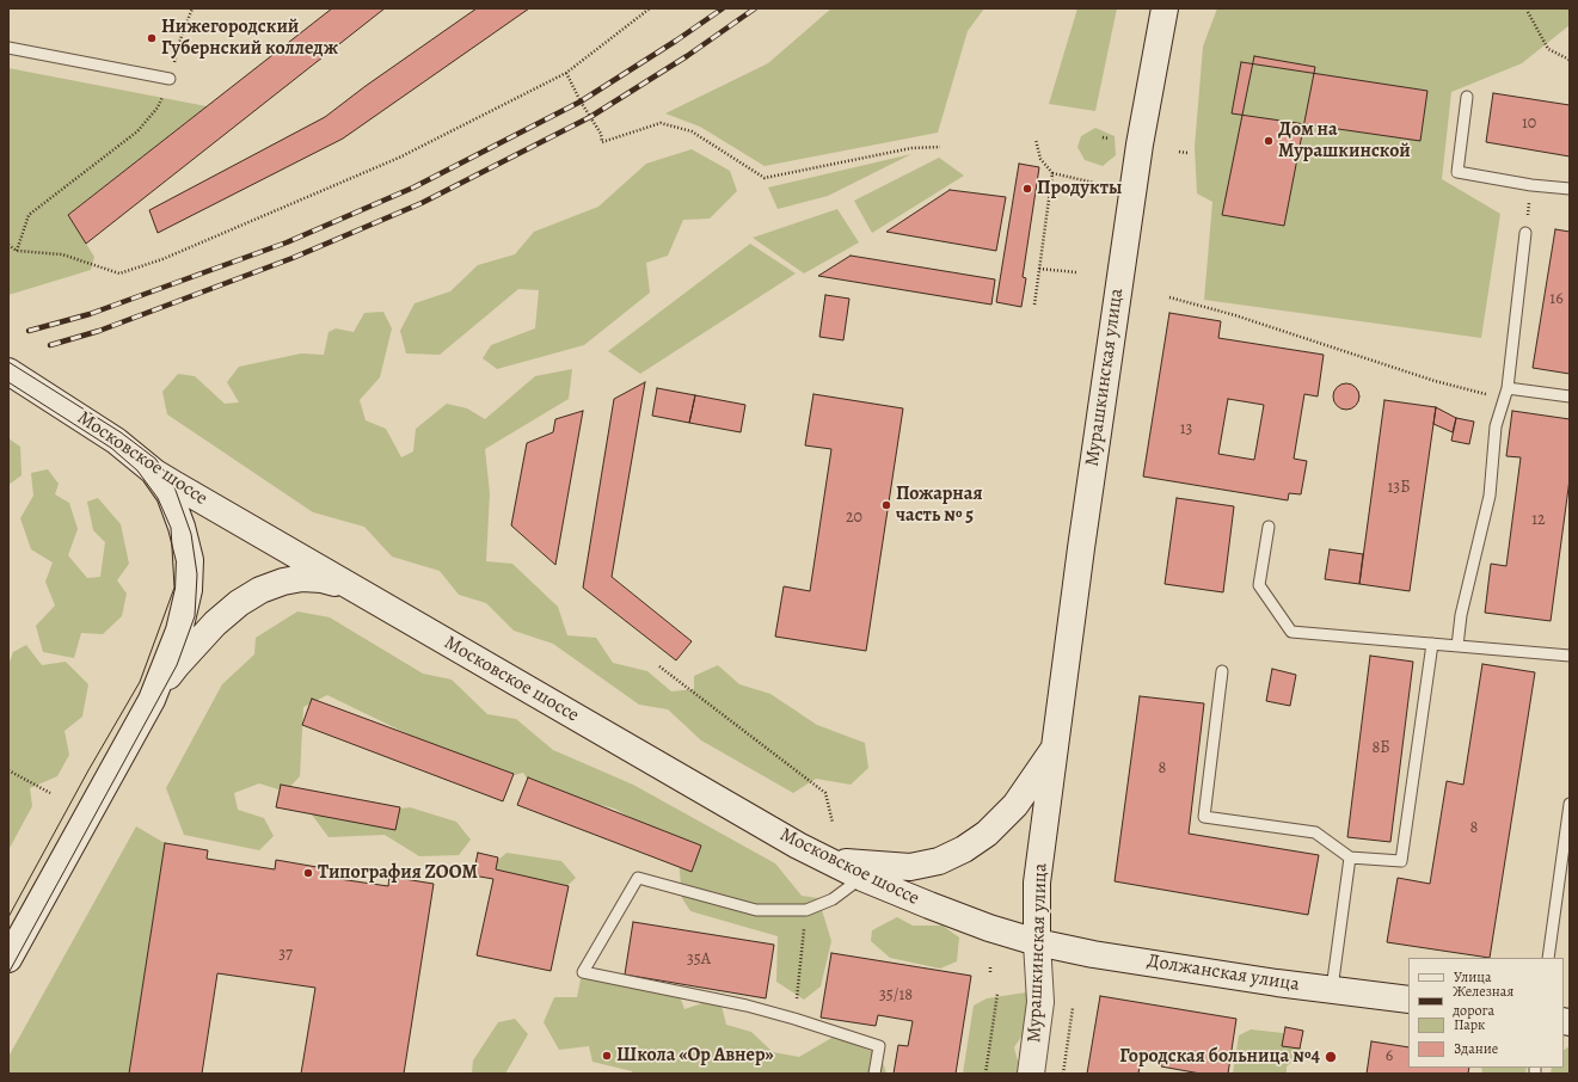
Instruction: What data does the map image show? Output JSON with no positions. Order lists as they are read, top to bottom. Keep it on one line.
{"streets":{"main road":["Мурашкинская улица","Московское шоссе","Должанская улица"]},"crossings":[["Мурашкинская улица","Московское шоссе"],["Мурашкинская улица","Должанская улица"],["Московское шоссе","Должанская улица"]],"places":["Нижегородский Губернский колледж","Дом на Мурашкинской","Продукты","Пожарная часть № 5","Типография ZOOM","Школа «Ор Авнер»","Городская больница №4"],"house_numbers":["10","16","13","13Б","20","12","8Б","8","8","37","35А","35/18","6"],"legend":["Улица","Железная дорога","Парк","Здание"]}
